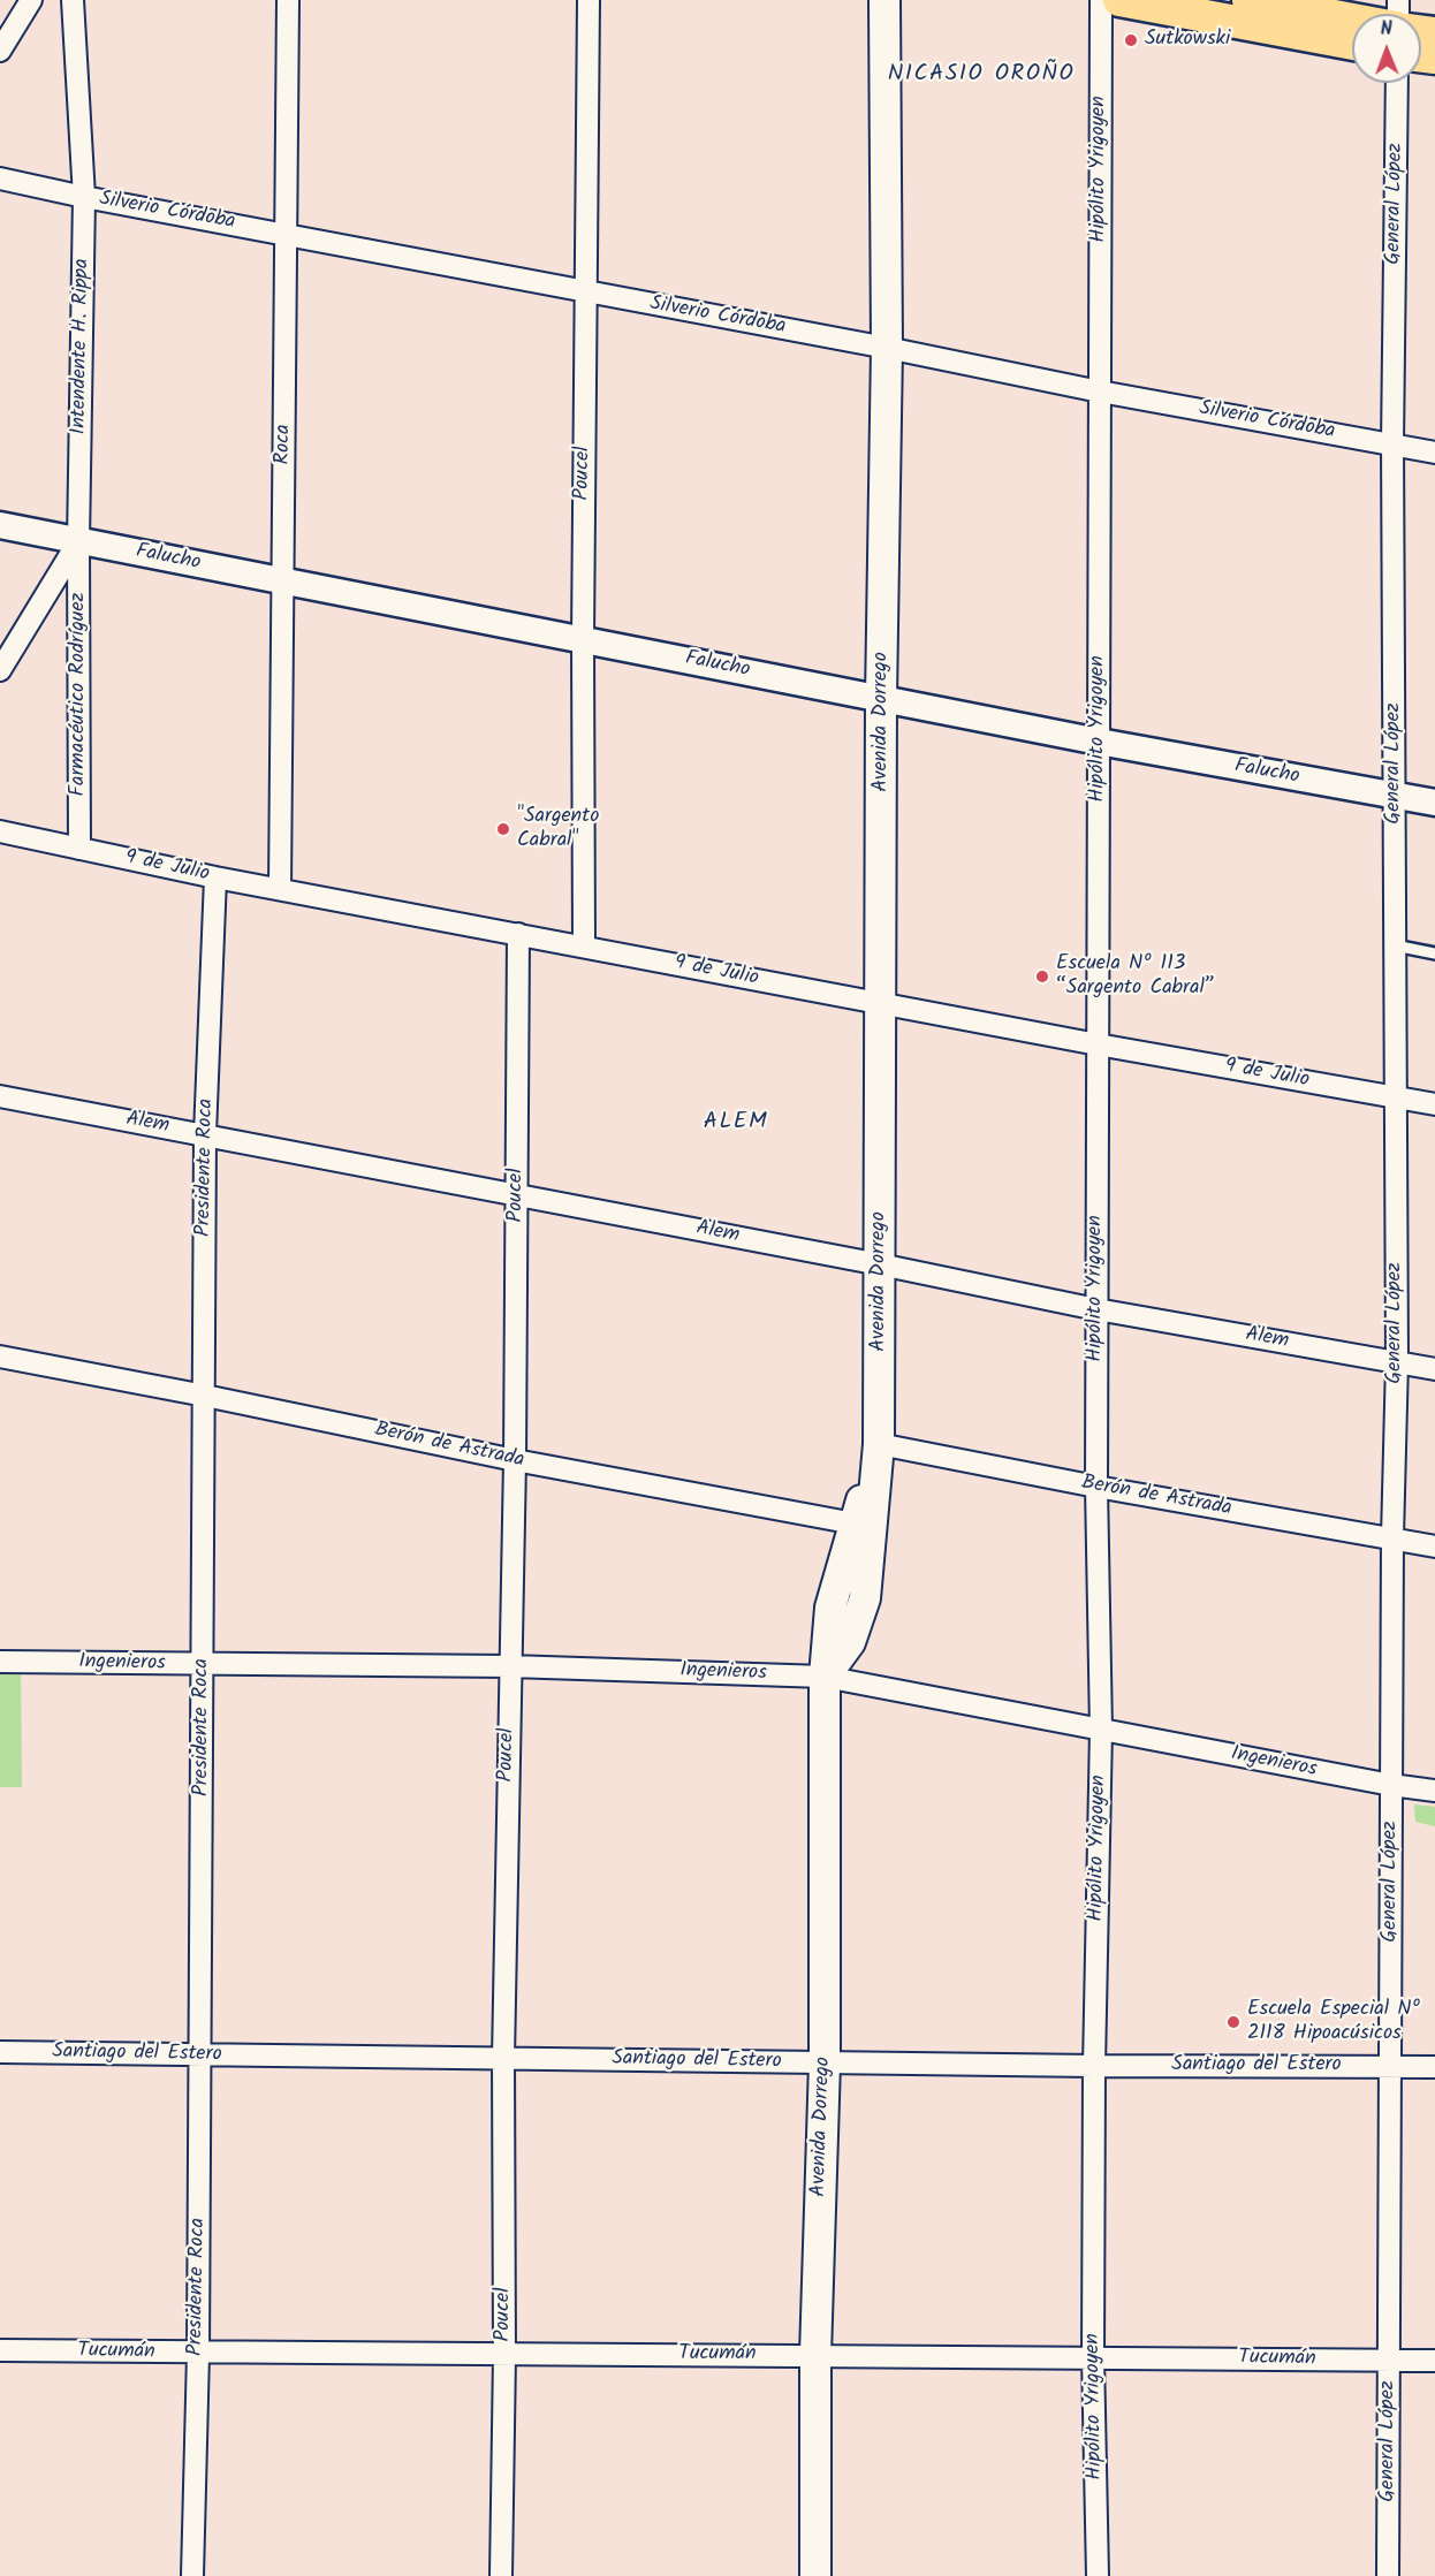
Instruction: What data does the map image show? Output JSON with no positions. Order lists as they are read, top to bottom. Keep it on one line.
{"streets":{"main road":["Avenida Dorrego"],"street":["Hipólito Yrigoyen","General López","Silverio Córdoba","Intendente H. Rippa","Roca","Poucel","Falucho","Farmacéutico Rodríguez","9 de Julio","Alem","Presidente Roca","Berón de Astrada","Ingenieros","Santiago del Estero","Tucumán"]},"crossings":[["Hipólito Yrigoyen","Silverio Córdoba"],["Hipólito Yrigoyen","Falucho"],["Hipólito Yrigoyen","9 de Julio"],["Hipólito Yrigoyen","Alem"],["Hipólito Yrigoyen","Berón de Astrada"],["Hipólito Yrigoyen","Ingenieros"],["Hipólito Yrigoyen","Santiago del Estero"],["Hipólito Yrigoyen","Tucumán"],["General López","Silverio Córdoba"],["General López","Falucho"],["General López","9 de Julio"],["General López","Alem"],["General López","Berón de Astrada"],["General López","Ingenieros"],["General López","Santiago del Estero"],["General López","Tucumán"],["Silverio Córdoba","Intendente H. Rippa"],["Silverio Córdoba","Roca"],["Silverio Córdoba","Poucel"],["Silverio Córdoba","Avenida Dorrego"],["Intendente H. Rippa","Falucho"],["Intendente H. Rippa","Farmacéutico Rodríguez"],["Roca","Falucho"],["Roca","9 de Julio"],["Poucel","Falucho"],["Poucel","9 de Julio"],["Poucel","Alem"],["Poucel","Berón de Astrada"],["Poucel","Ingenieros"],["Poucel","Santiago del Estero"],["Poucel","Tucumán"],["Falucho","Farmacéutico Rodríguez"],["Falucho","Avenida Dorrego"],["Farmacéutico Rodríguez","9 de Julio"],["Avenida Dorrego","9 de Julio"],["Avenida Dorrego","Alem"],["Avenida Dorrego","Berón de Astrada"],["Avenida Dorrego","Ingenieros"],["Avenida Dorrego","Santiago del Estero"],["Avenida Dorrego","Tucumán"],["9 de Julio","Presidente Roca"],["Alem","Presidente Roca"],["Presidente Roca","Berón de Astrada"],["Presidente Roca","Ingenieros"],["Presidente Roca","Santiago del Estero"],["Presidente Roca","Tucumán"]],"districts":["NICASIO OROÑO","ALEM"],"places":["Sutkowski","\"Sargento Cabral\"","Escuela Nº 113 “Sargento Cabral”","Escuela Especial Nº 2118 Hipoacúsicos"],"north":"top"}
